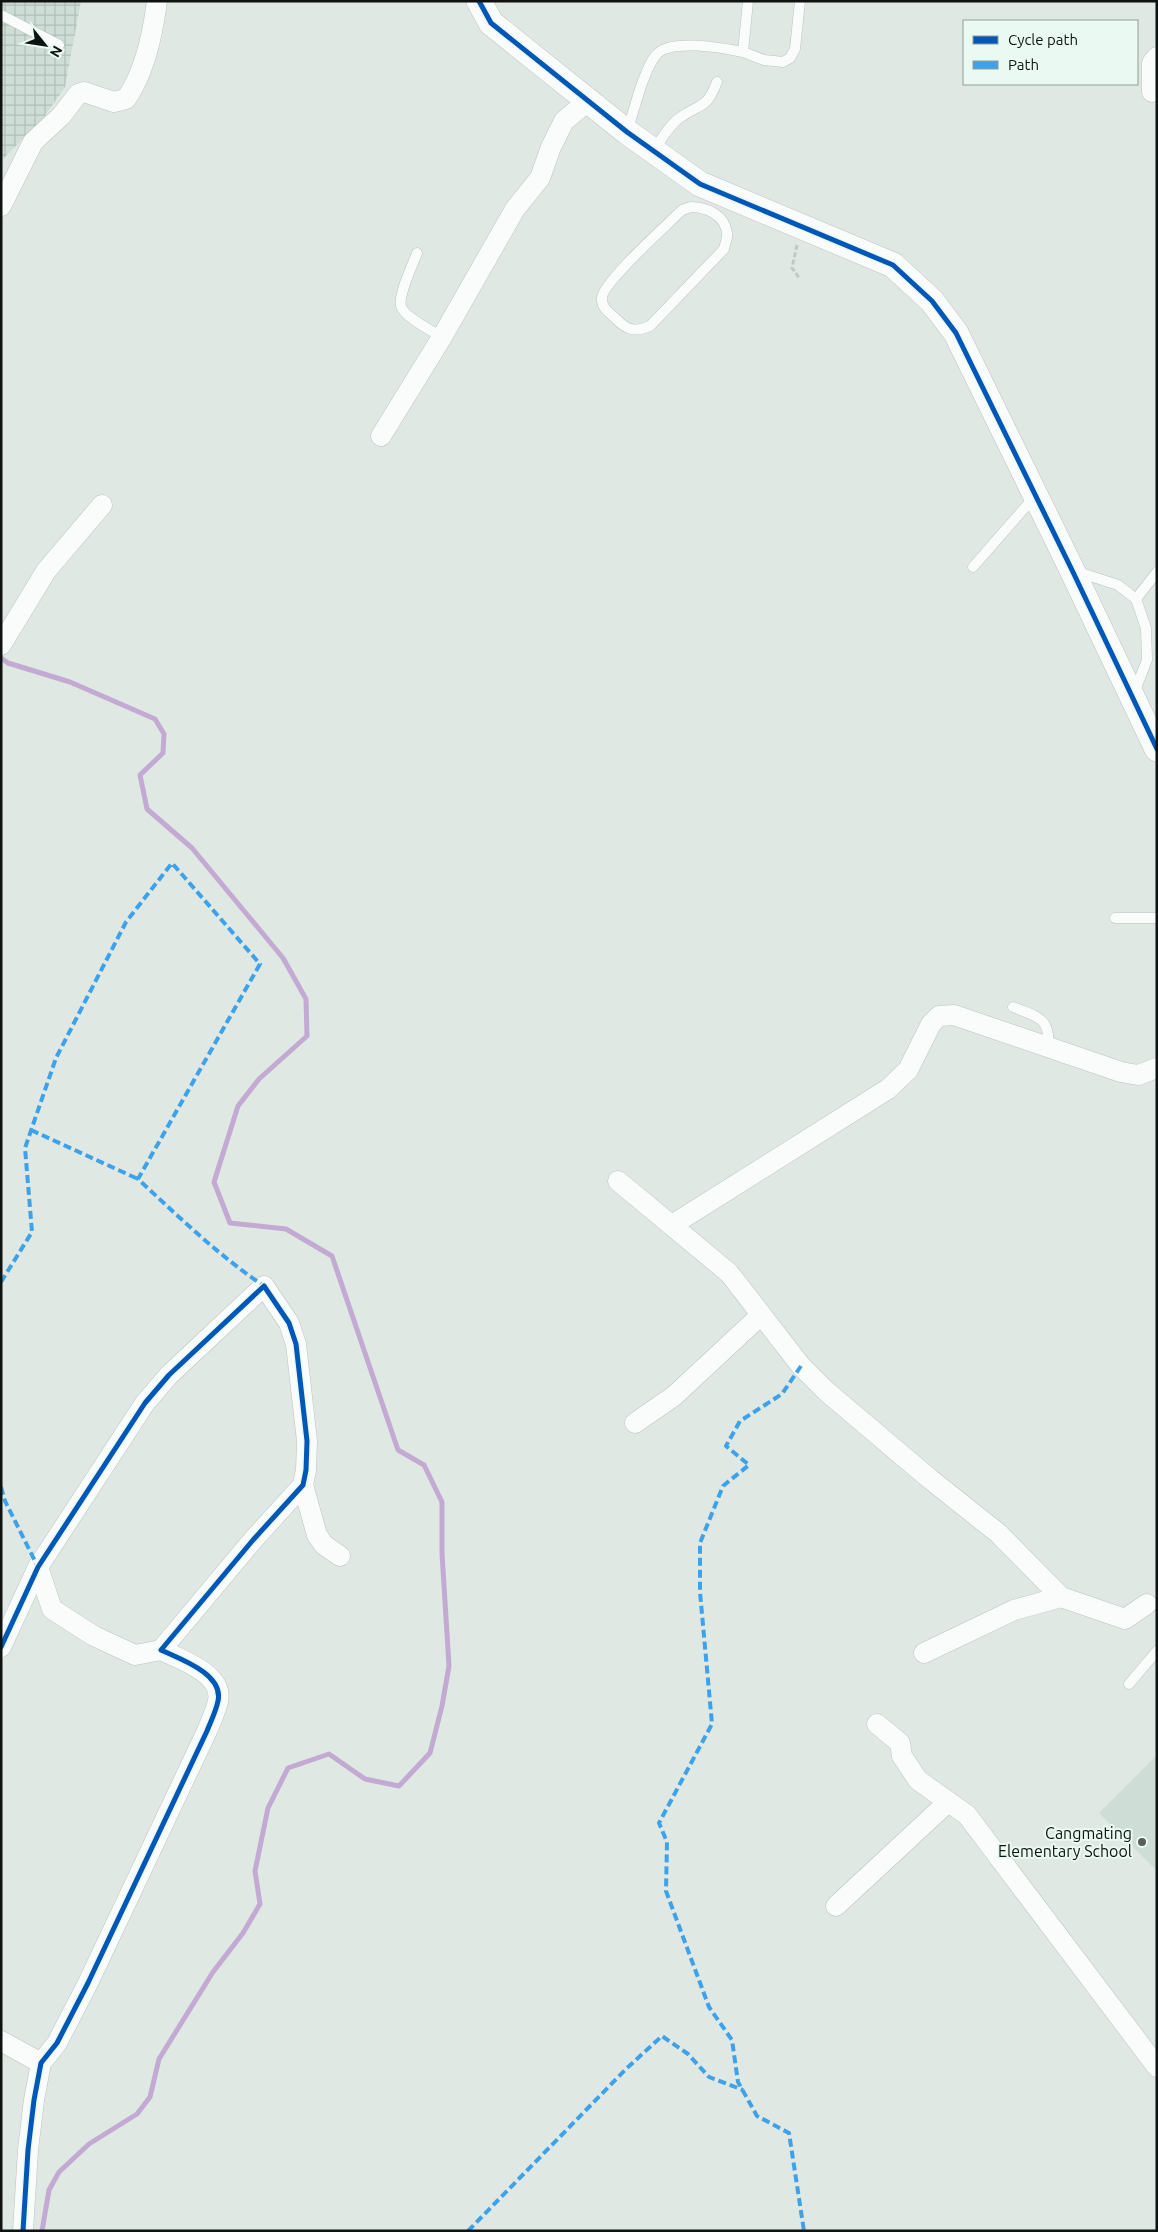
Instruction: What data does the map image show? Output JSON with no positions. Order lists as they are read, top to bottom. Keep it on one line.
{"places":["Cangmating Elementary School"],"legend":["Cycle path","Path"],"north":"bottom right"}
